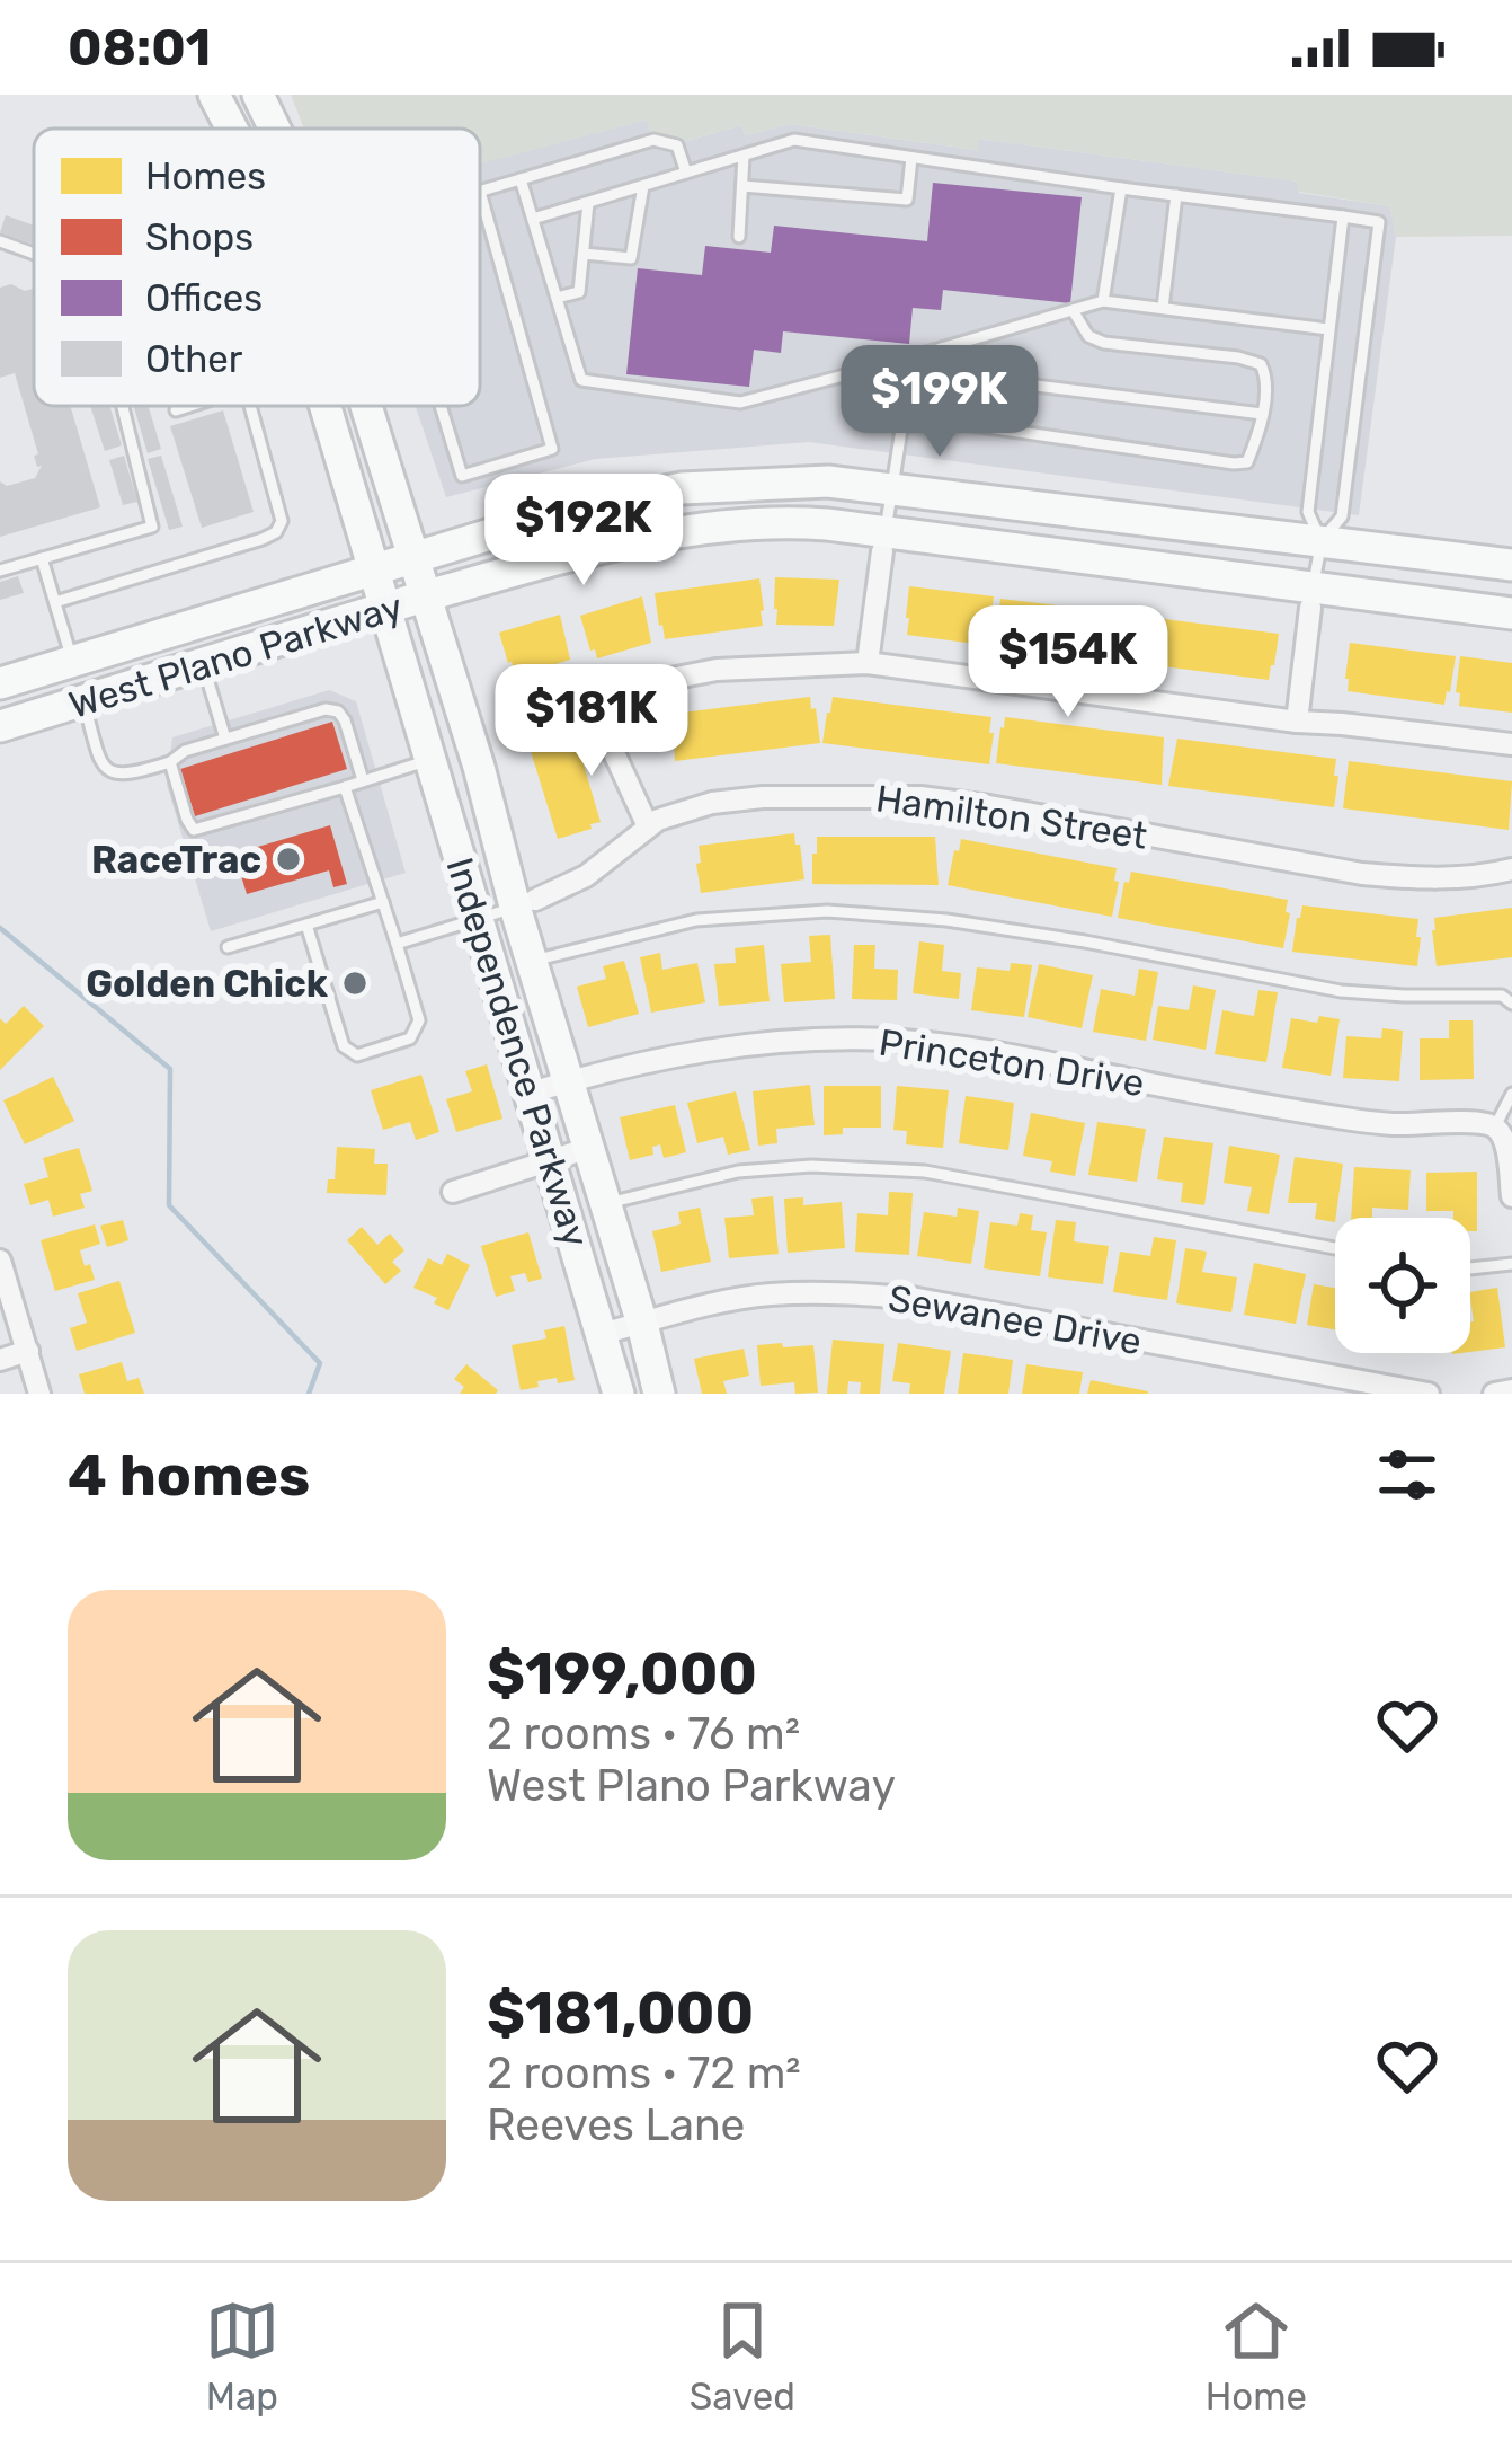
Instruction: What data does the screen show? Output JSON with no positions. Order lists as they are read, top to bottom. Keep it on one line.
{"streets":{"main road":["West Plano Parkway","Independence Parkway"],"street":["Hamilton Street","Princeton Drive","Sewanee Drive"]},"crossings":[["West Plano Parkway","Independence Parkway"],["Hamilton Street","Independence Parkway"],["Independence Parkway","Princeton Drive"],["Independence Parkway","Sewanee Drive"]],"places":["RaceTrac","Golden Chick"],"legend":["Homes","Shops","Offices","Other"],"page":{"status":"08:01","price":["$199K","$192K","$154K","$181K"],"heading":"4 homes","list":[{"name":"$199,000","note":"2 rooms · 76 m² · West Plano Parkway"},{"name":"$181,000","note":"2 rooms · 72 m² · Reeves Lane"}],"tabs":["Map","Saved","Home"]}}
